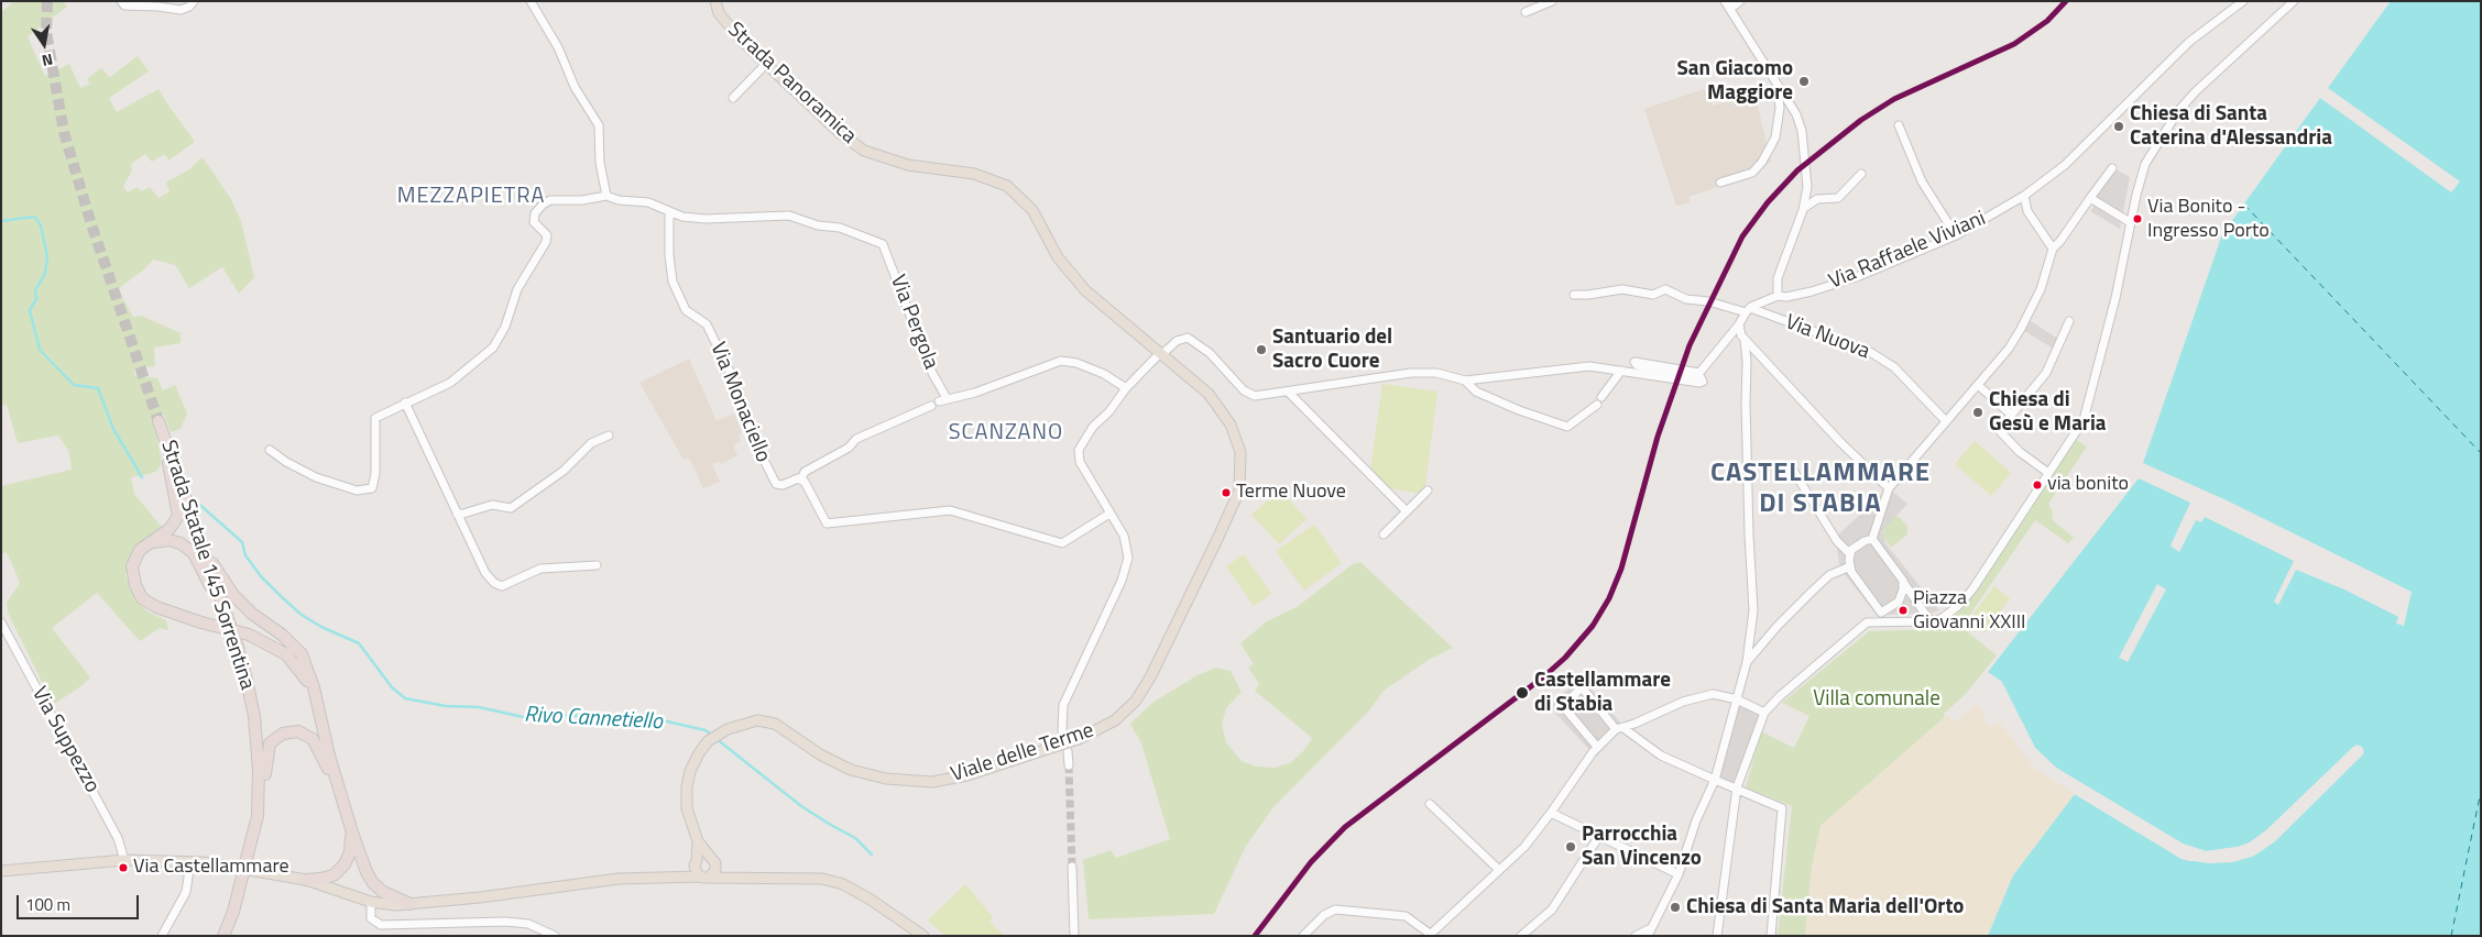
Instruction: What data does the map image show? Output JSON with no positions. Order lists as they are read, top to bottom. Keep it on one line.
{"streets":{"highway":["Strada Statale 145 Sorrentina"],"main road":["Strada Panoramica","Viale delle Terme"],"street":["Via Raffaele Viviani","Via Pergola","Via Nuova","Via Monaciello","Via Suppezzo"]},"crossings":[["Strada Panoramica","Viale delle Terme"],["Via Pergola","Via Monaciello"]],"districts":["MEZZAPIETRA","SCANZANO","CASTELLAMMARE DI STABIA"],"water":["Rivo Cannetiello"],"parks":["Villa comunale"],"places":["San Giacomo Maggiore","Chiesa di Santa Caterina d'Alessandria","Via Bonito - Ingresso Porto","Santuario del Sacro Cuore","Chiesa di Gesù e Maria","via bonito","Terme Nuove","Piazza Giovanni XXIII","Castellammare di Stabia","Parrocchia San Vincenzo","Via Castellammare","Chiesa di Santa Maria dell'Orto"],"scale_bar":"100 m","north":"bottom"}
